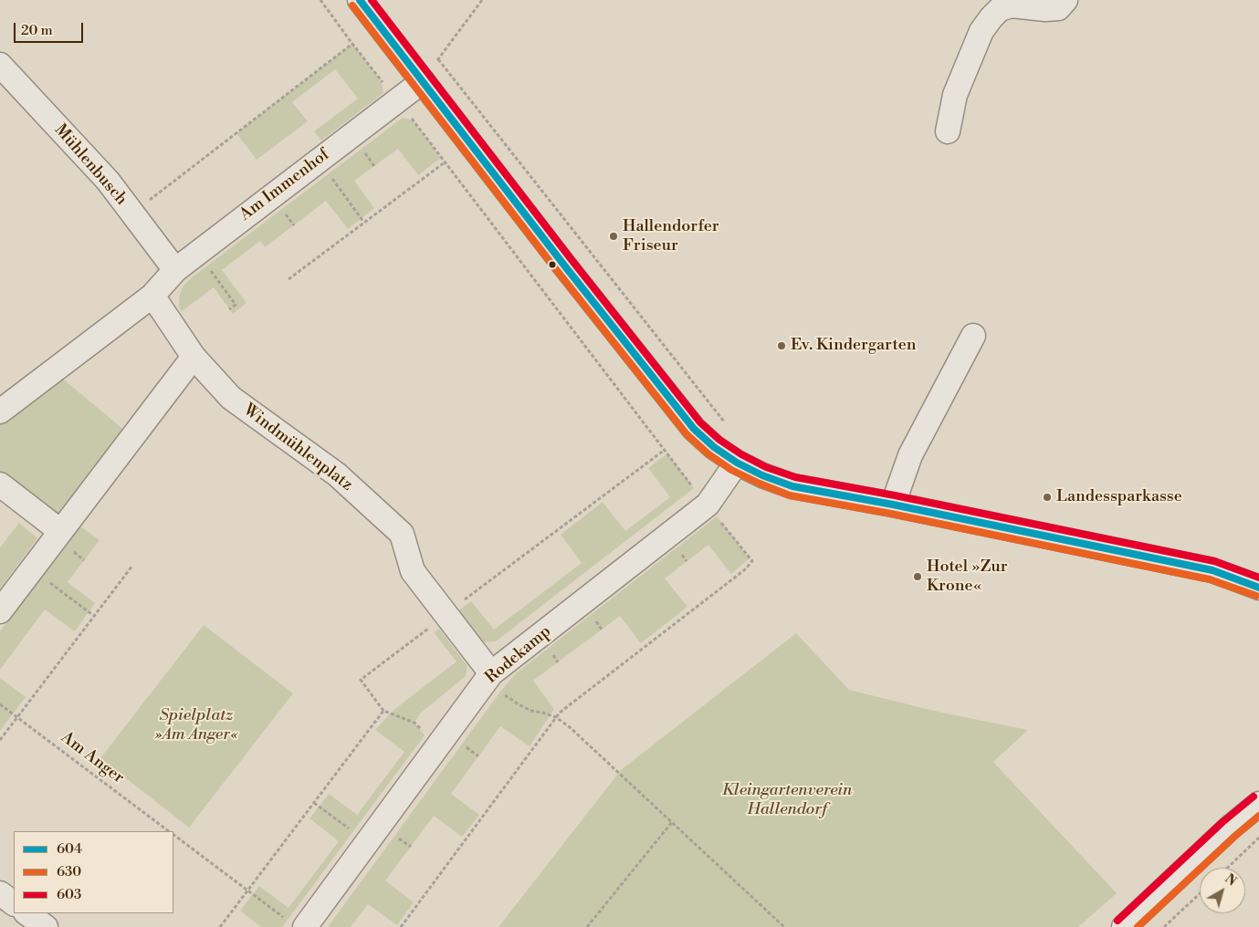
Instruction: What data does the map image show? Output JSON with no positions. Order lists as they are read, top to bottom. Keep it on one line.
{"streets":{"street":["Mühlenbusch","Am Immenhof","Windmühlenplatz","Rodekamp"],"path":["Am Anger"]},"crossings":[["Mühlenbusch","Am Immenhof"],["Windmühlenplatz","Rodekamp"],["Rodekamp","Am Anger"]],"parks":["Spielplatz »Am Anger«","Kleingartenverein Hallendorf"],"places":["Hallendorfer Friseur","Ev. Kindergarten","Landessparkasse","Hotel »Zur Krone«"],"lines":["transit line 604","transit line 603","transit line 630"],"legend":["604","630","603"],"scale_bar":"20 m","north":"top right"}
